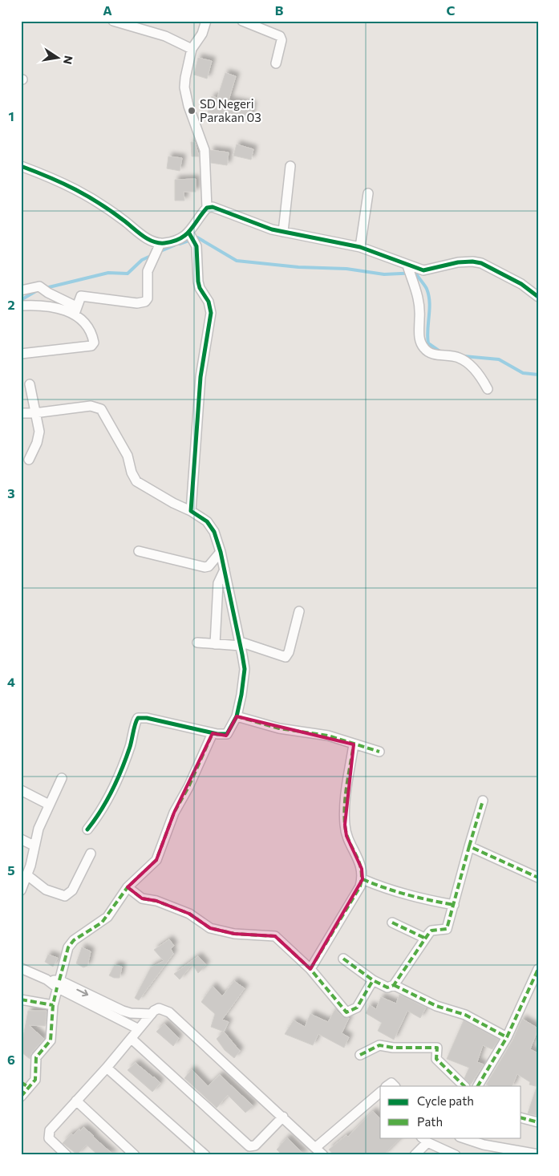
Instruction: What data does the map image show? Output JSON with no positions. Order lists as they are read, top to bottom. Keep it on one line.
{"places":["SD Negeri Parakan 03"],"legend":["Cycle path","Path"],"north":"right","grid":{"columns":["A","B","C"],"rows":["1","2","3","4","5","6"]}}
